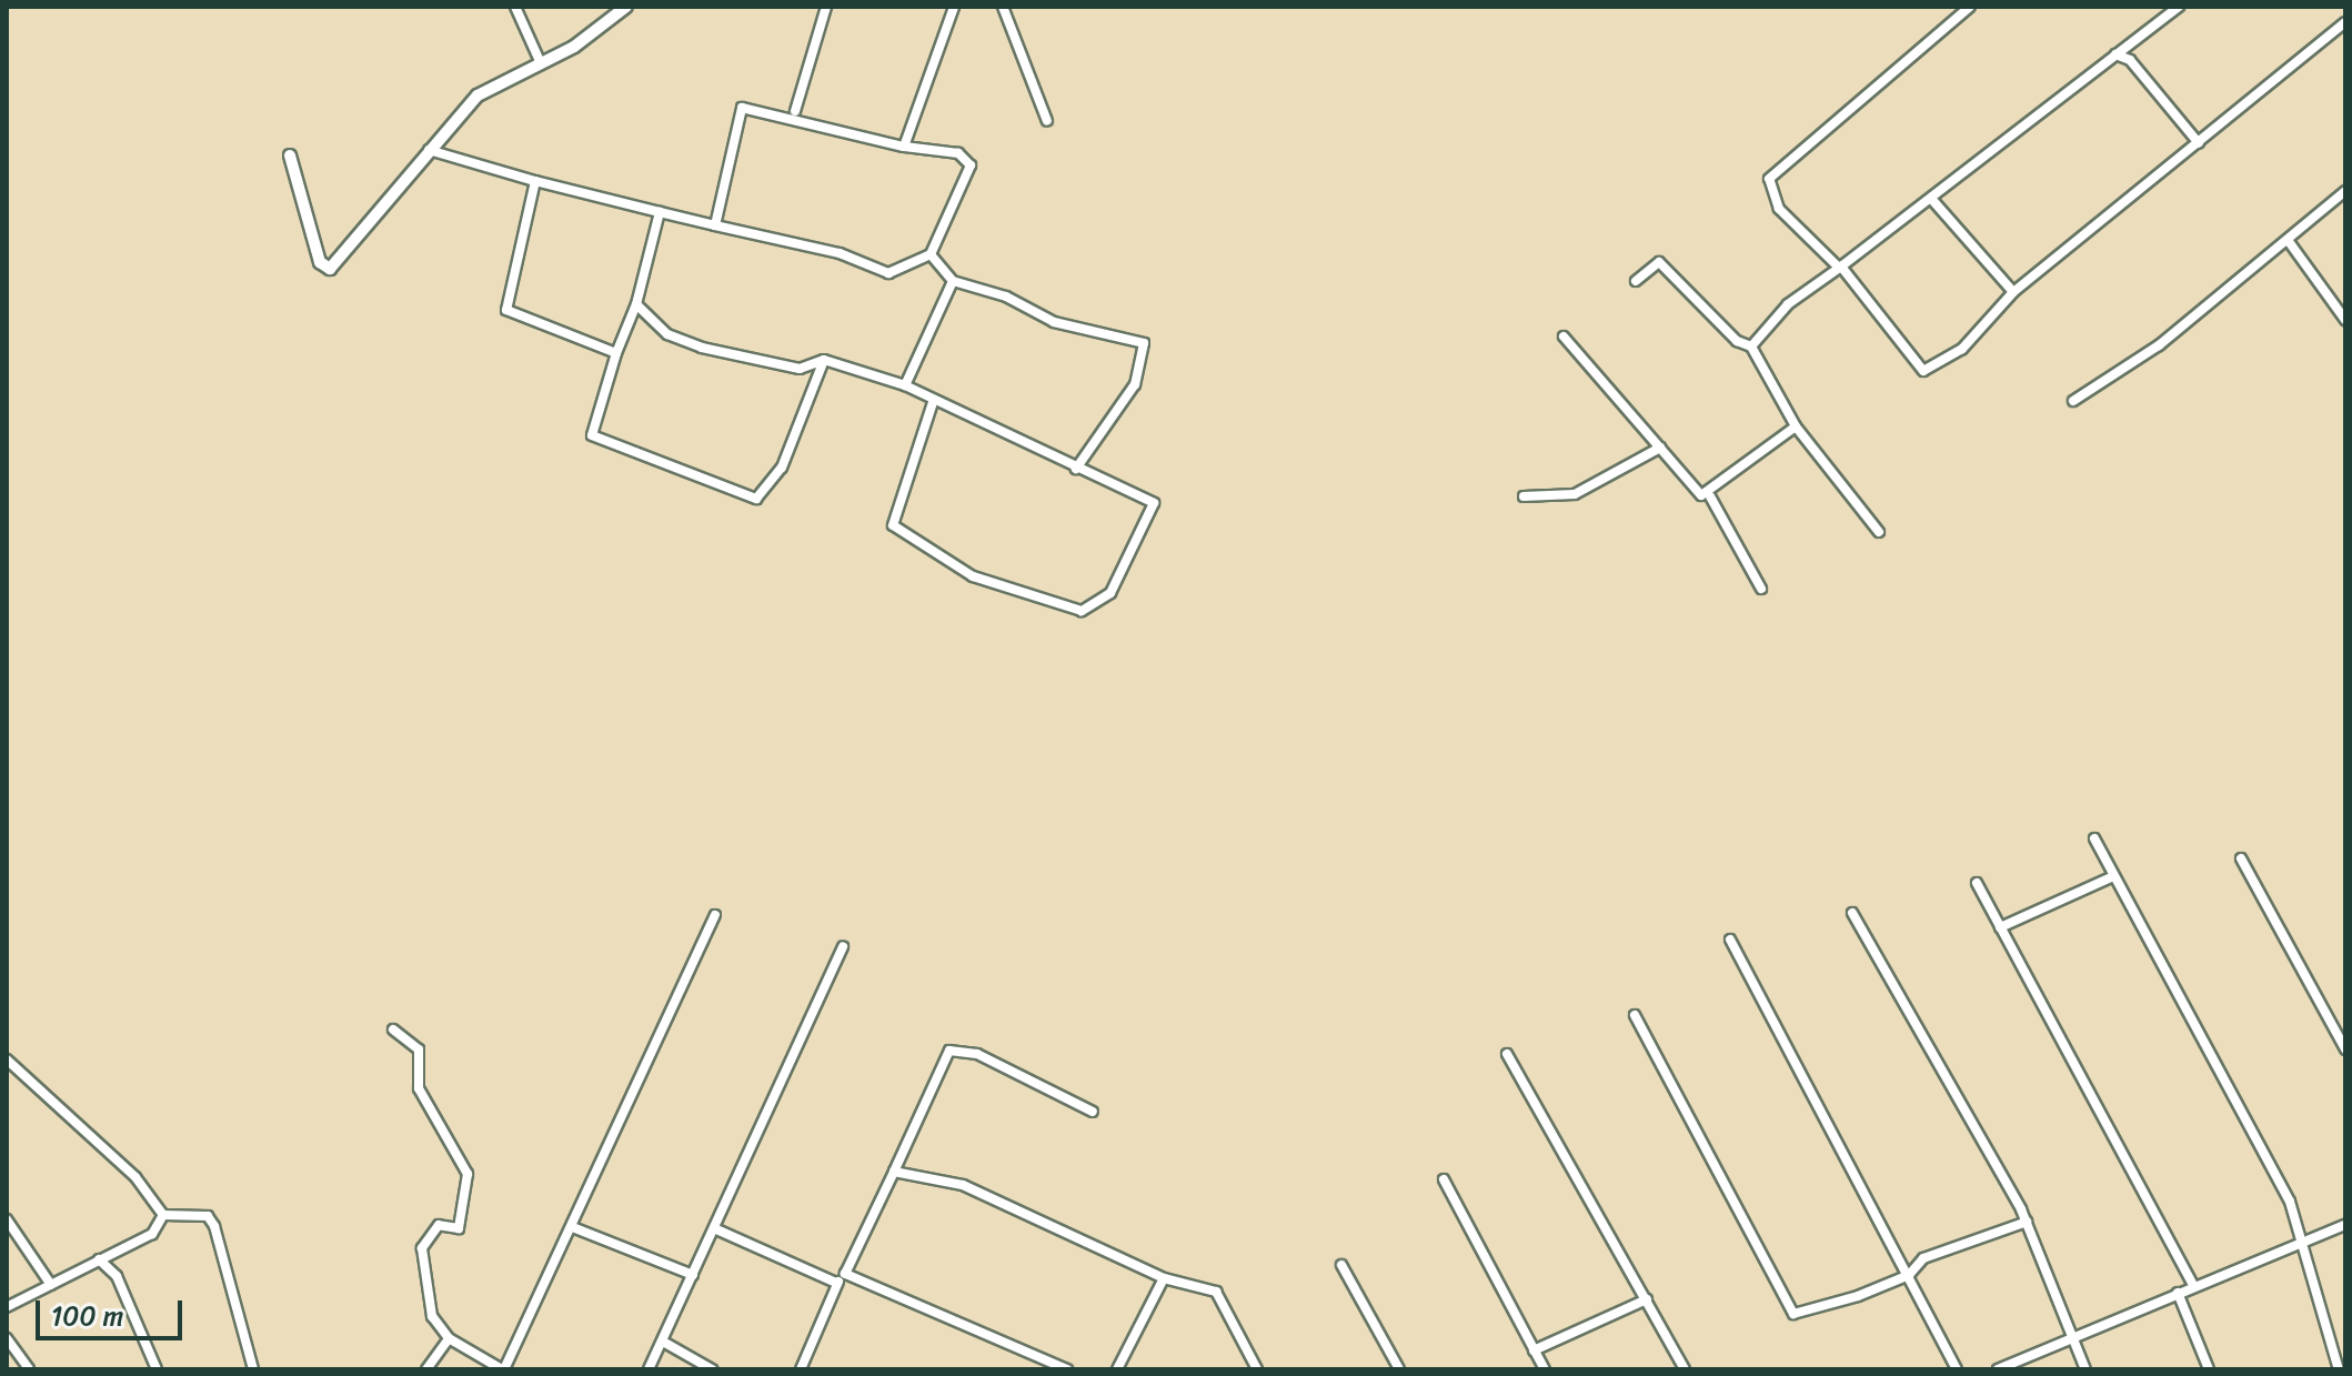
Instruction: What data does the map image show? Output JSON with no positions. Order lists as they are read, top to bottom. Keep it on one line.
{"scale_bar":"100 m"}
